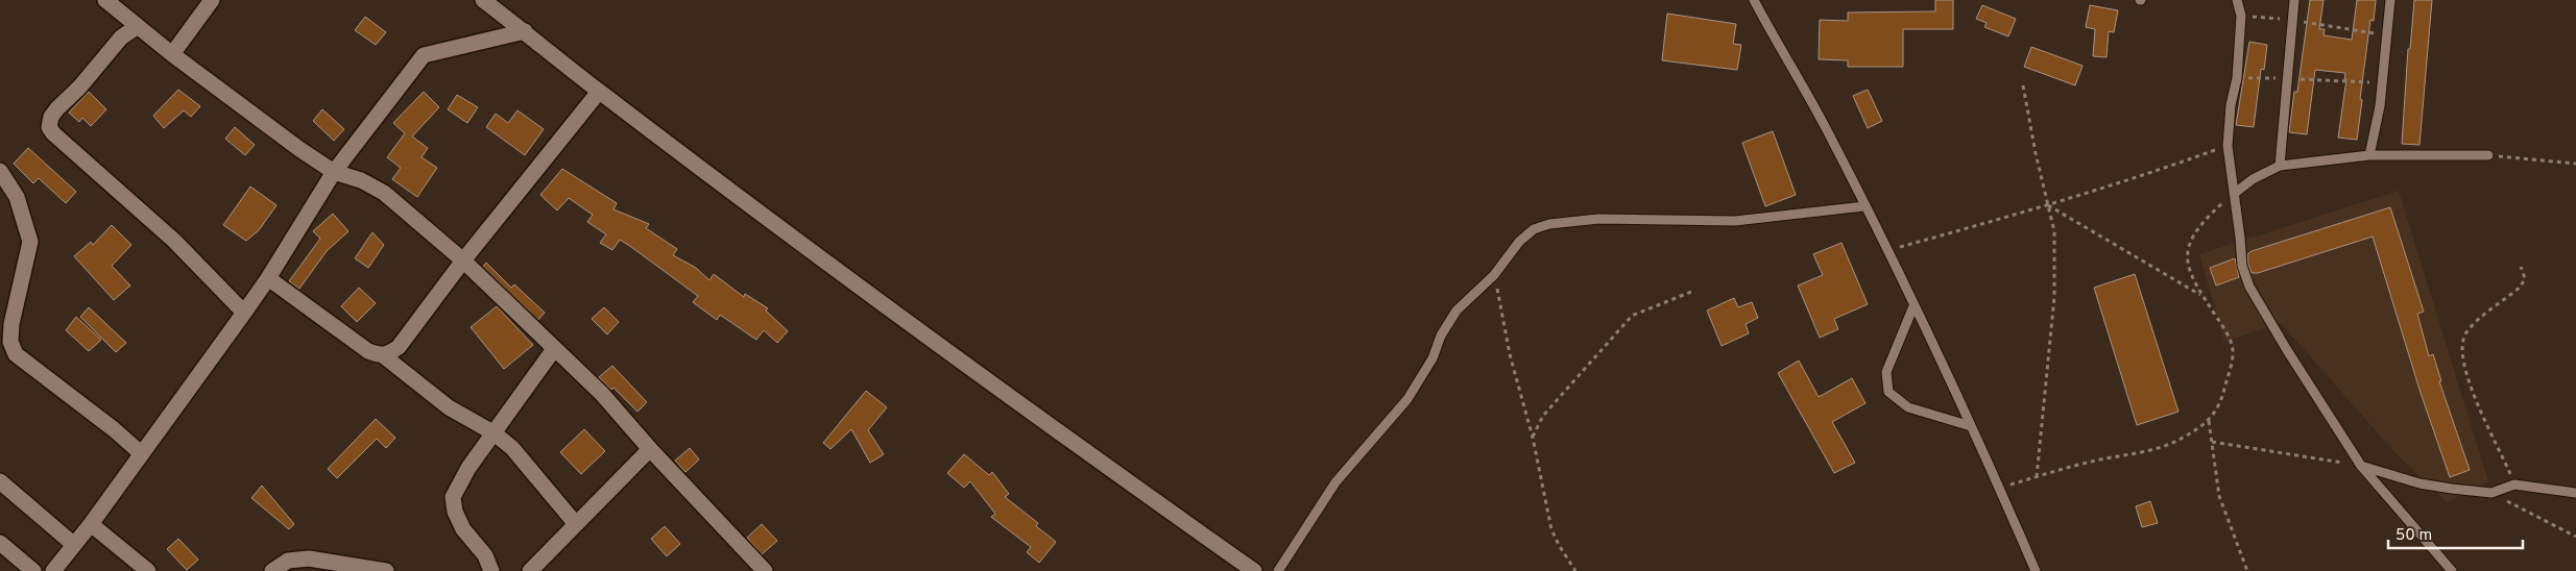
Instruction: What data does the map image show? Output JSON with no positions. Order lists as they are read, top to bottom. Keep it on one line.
{"scale_bar":"50 m"}
